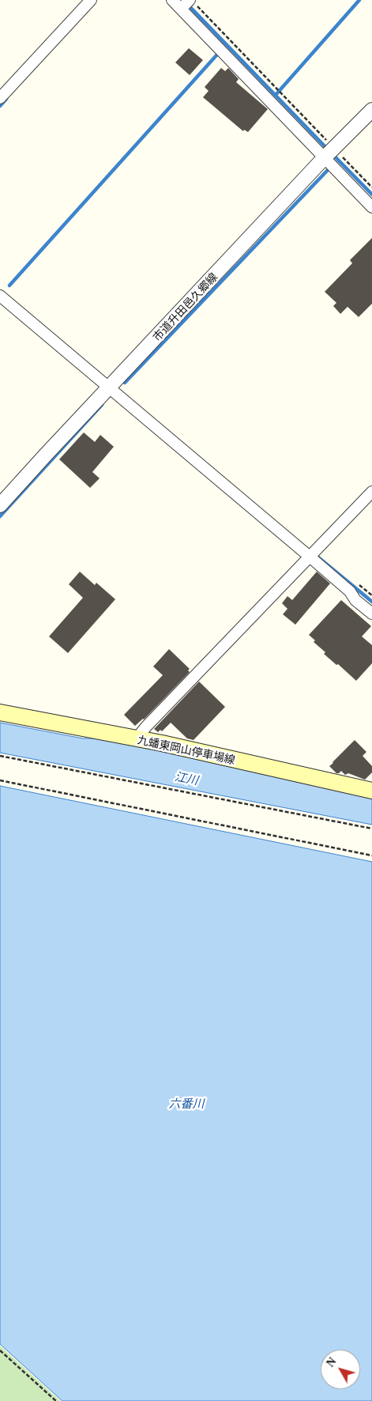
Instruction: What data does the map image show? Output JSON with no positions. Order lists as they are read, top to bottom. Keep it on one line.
{"streets":{"main road":["九蟠東岡山停車場線"],"street":["市道升田邑久郷線"]},"water":["江川","六番川"],"north":"top left"}
